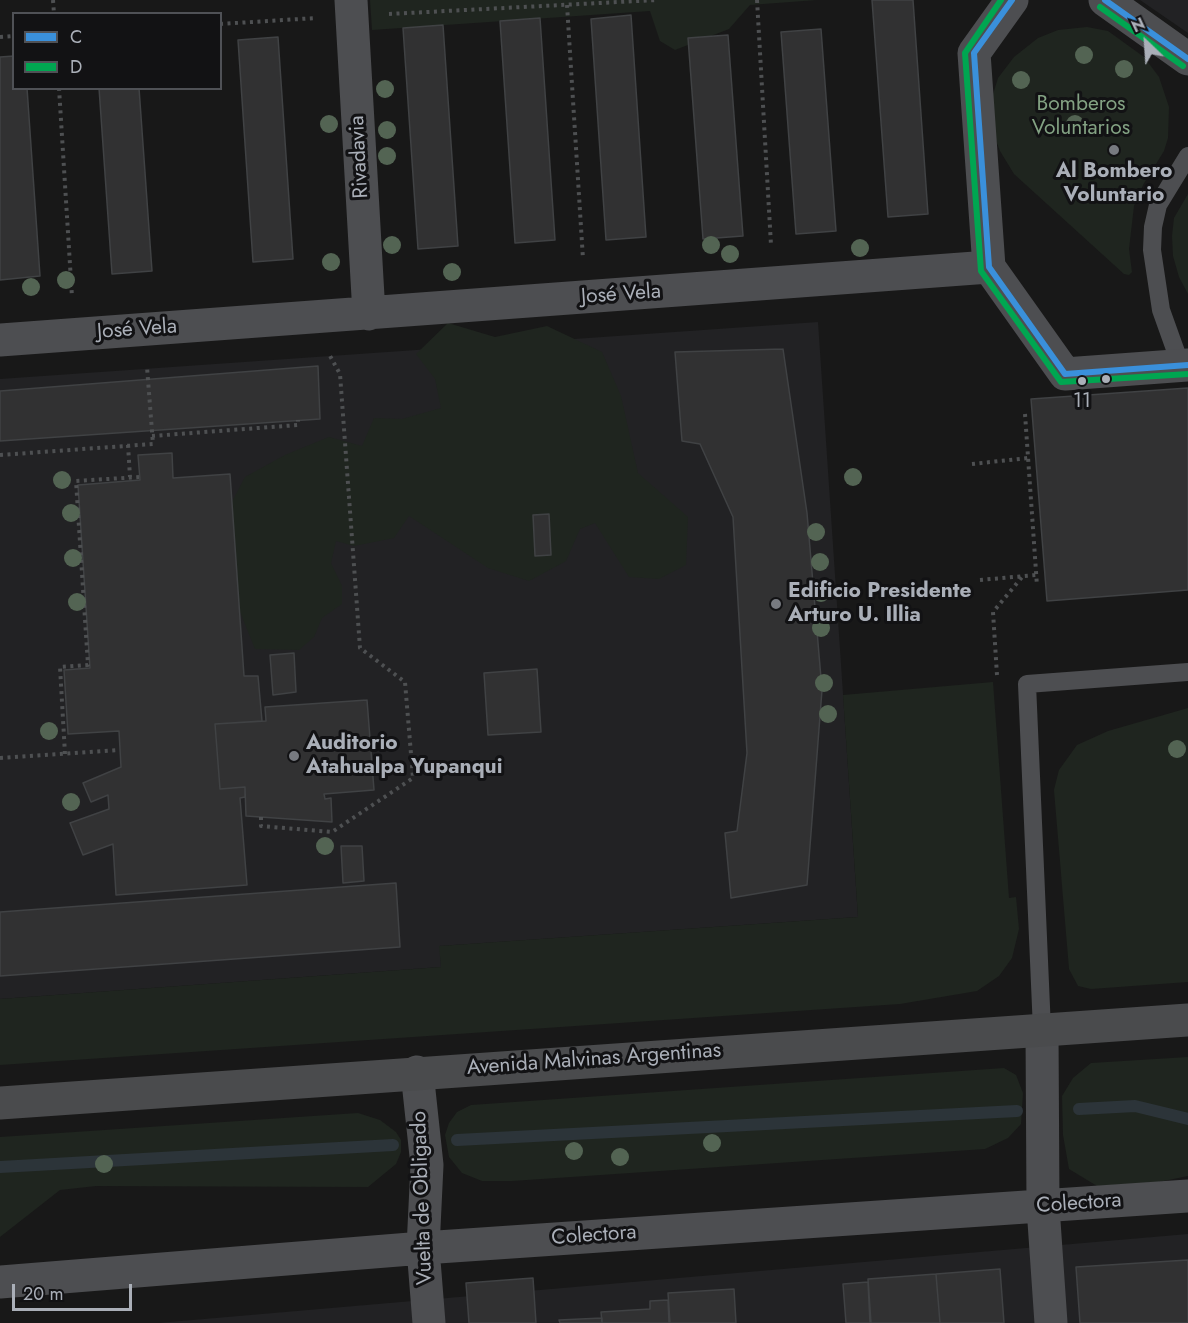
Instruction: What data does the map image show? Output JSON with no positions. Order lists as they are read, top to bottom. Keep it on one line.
{"streets":{"main road":["Avenida Malvinas Argentinas"],"street":["Rivadavia","José Vela","Vuelta de Obligado","Colectora"]},"crossings":[["Rivadavia","José Vela"],["Avenida Malvinas Argentinas","Vuelta de Obligado"],["Vuelta de Obligado","Colectora"]],"parks":["Bomberos Voluntarios"],"places":["Al Bombero Voluntario","11","Edificio Presidente Arturo U. Illia","Auditorio Atahualpa Yupanqui"],"lines":["transit line C","transit line D"],"legend":["C","D"],"scale_bar":"20 m","north":"top left"}
